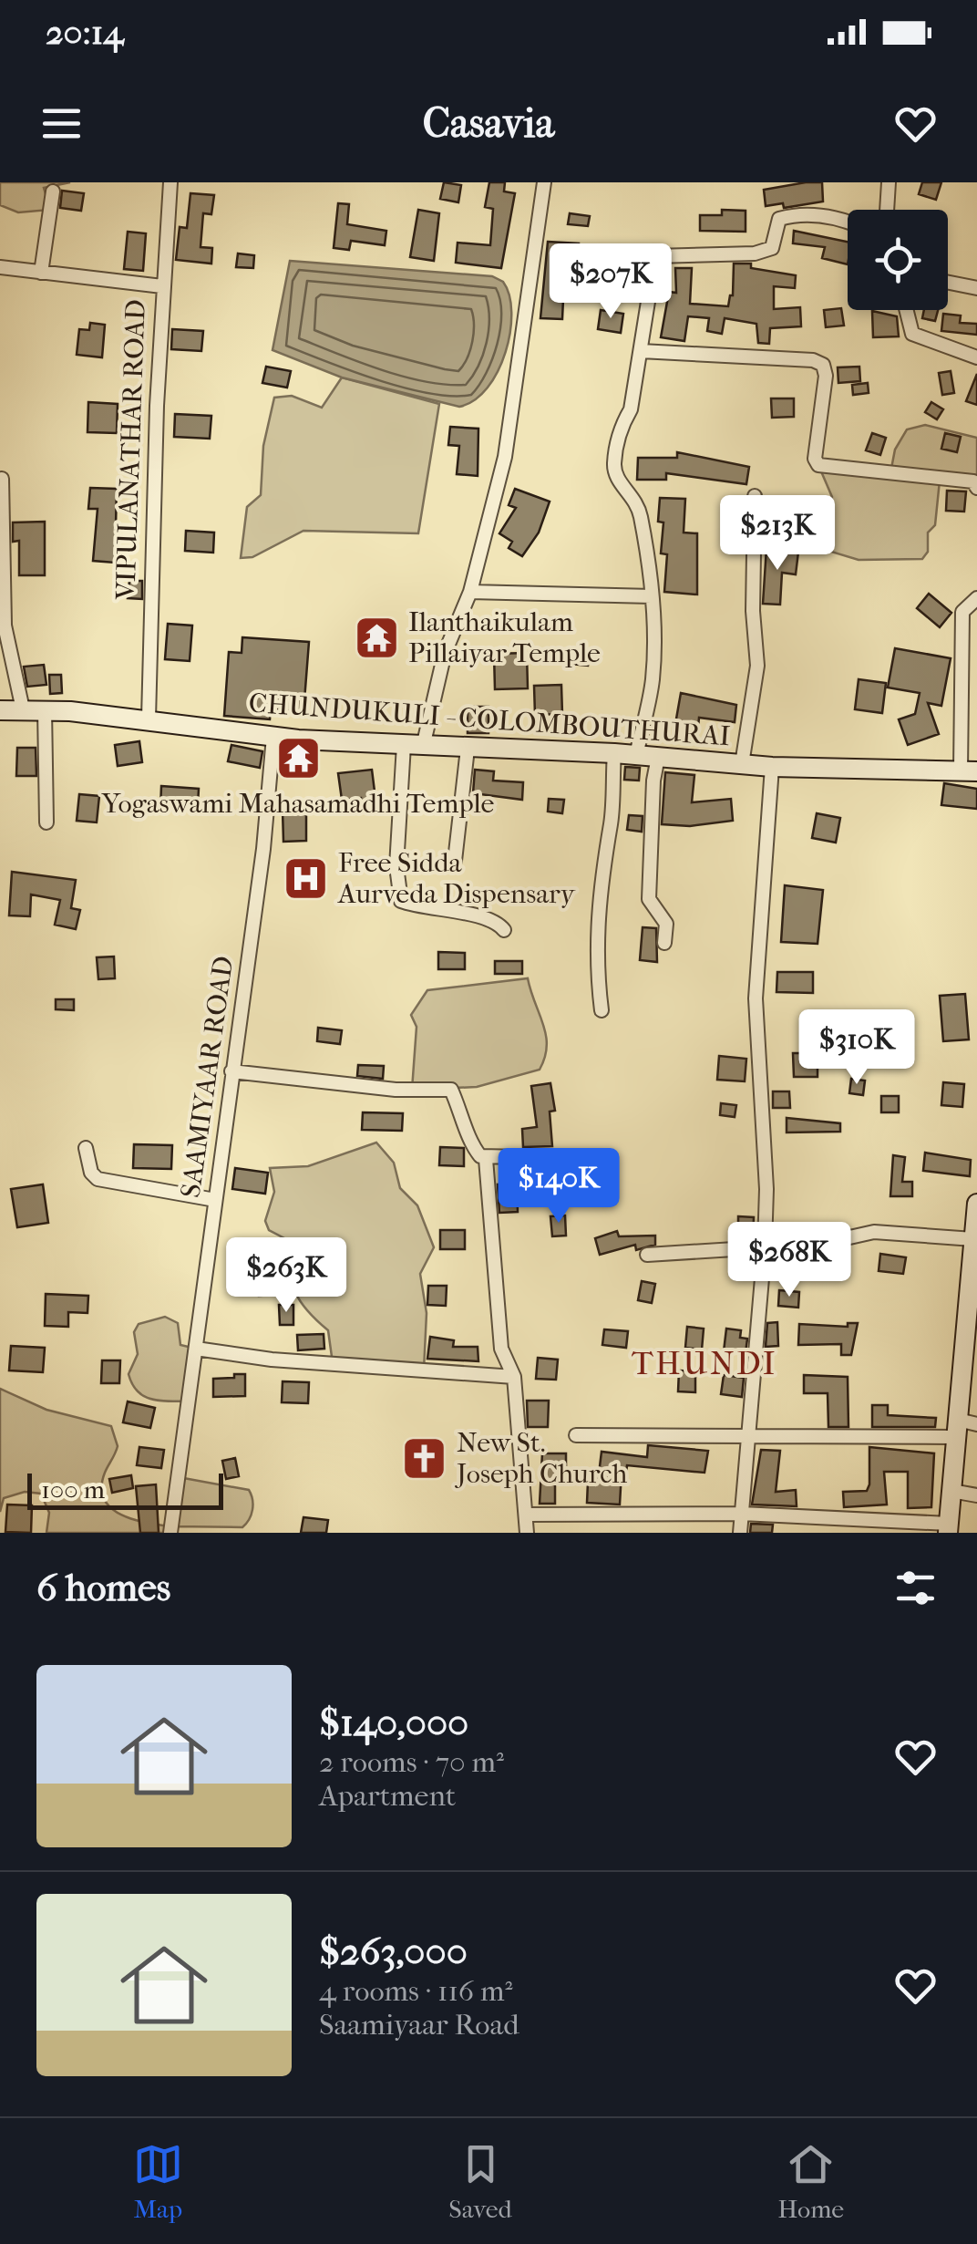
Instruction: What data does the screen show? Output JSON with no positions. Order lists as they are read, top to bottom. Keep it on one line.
{"streets":{"main road":["CHUNDUKULI - COLOMBOUTHURAI"],"street":["VIPULANATHAR ROAD","SAAMIYAAR ROAD"]},"crossings":[["VIPULANATHAR ROAD","CHUNDUKULI - COLOMBOUTHURAI"],["CHUNDUKULI - COLOMBOUTHURAI","SAAMIYAAR ROAD"]],"districts":["THUNDI"],"places":{"temple":["Ilanthaikulam Pillaiyar Temple","Yogaswami Mahasamadhi Temple"],"hospital":["Free Sidda Aurveda Dispensary"],"church":["New St. Joseph Church"]},"scale_bar":"100 m","page":{"status":"20:14","header":"Casavia","price":["$207K","$213K","$310K","$140K","$268K","$263K"],"scale":"100 m","heading":"6 homes","list":[{"name":"$140,000","note":"2 rooms · 70 m² · Apartment"},{"name":"$263,000","note":"4 rooms · 116 m² · Saamiyaar Road"}],"tabs":["Map","Saved","Home"]}}
